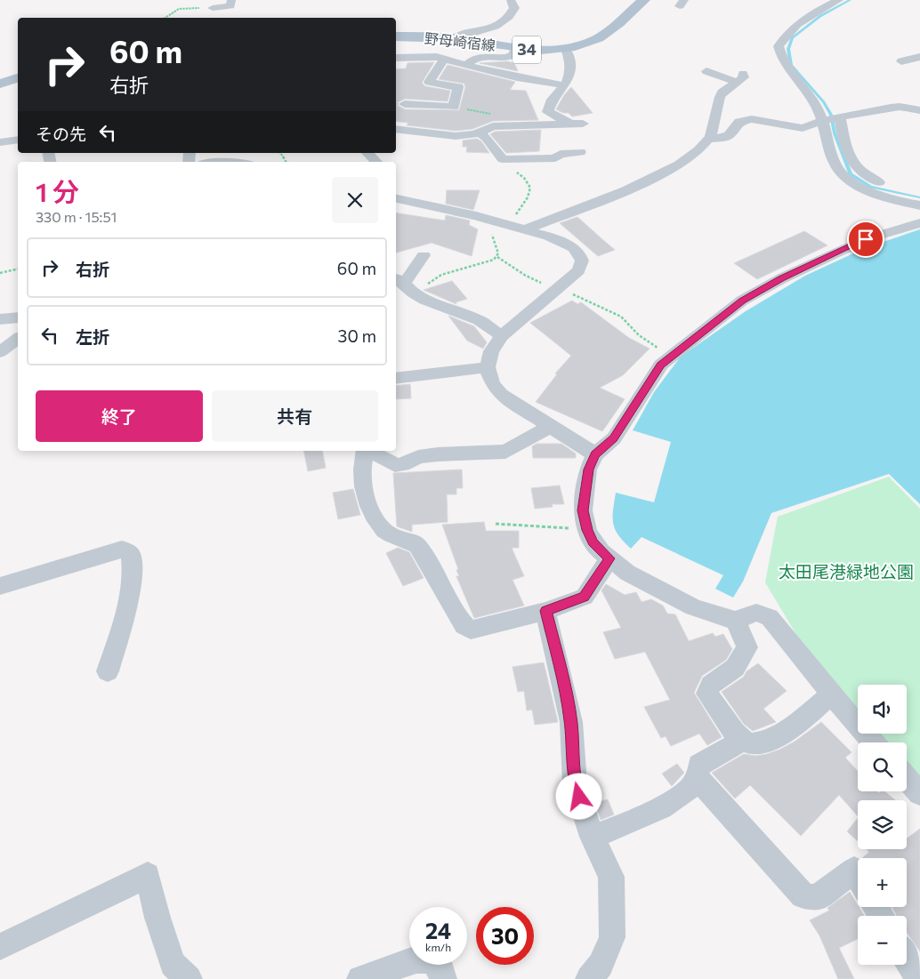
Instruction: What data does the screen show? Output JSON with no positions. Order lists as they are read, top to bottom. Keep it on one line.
{"streets":{"main road":["野母崎宿線","34"]},"parks":["太田尾港緑地公園"],"page":{"turn":["60 m","右折"],"then":"その先","heading":["1 分","330 m · 15:51"],"list":[{"name":"右折","value":"60 m"},{"name":"左折","value":"30 m"}],"buttons":["終了","共有"],"map_buttons":["+","−"],"speed":"24 km/h","limit":"30"}}
